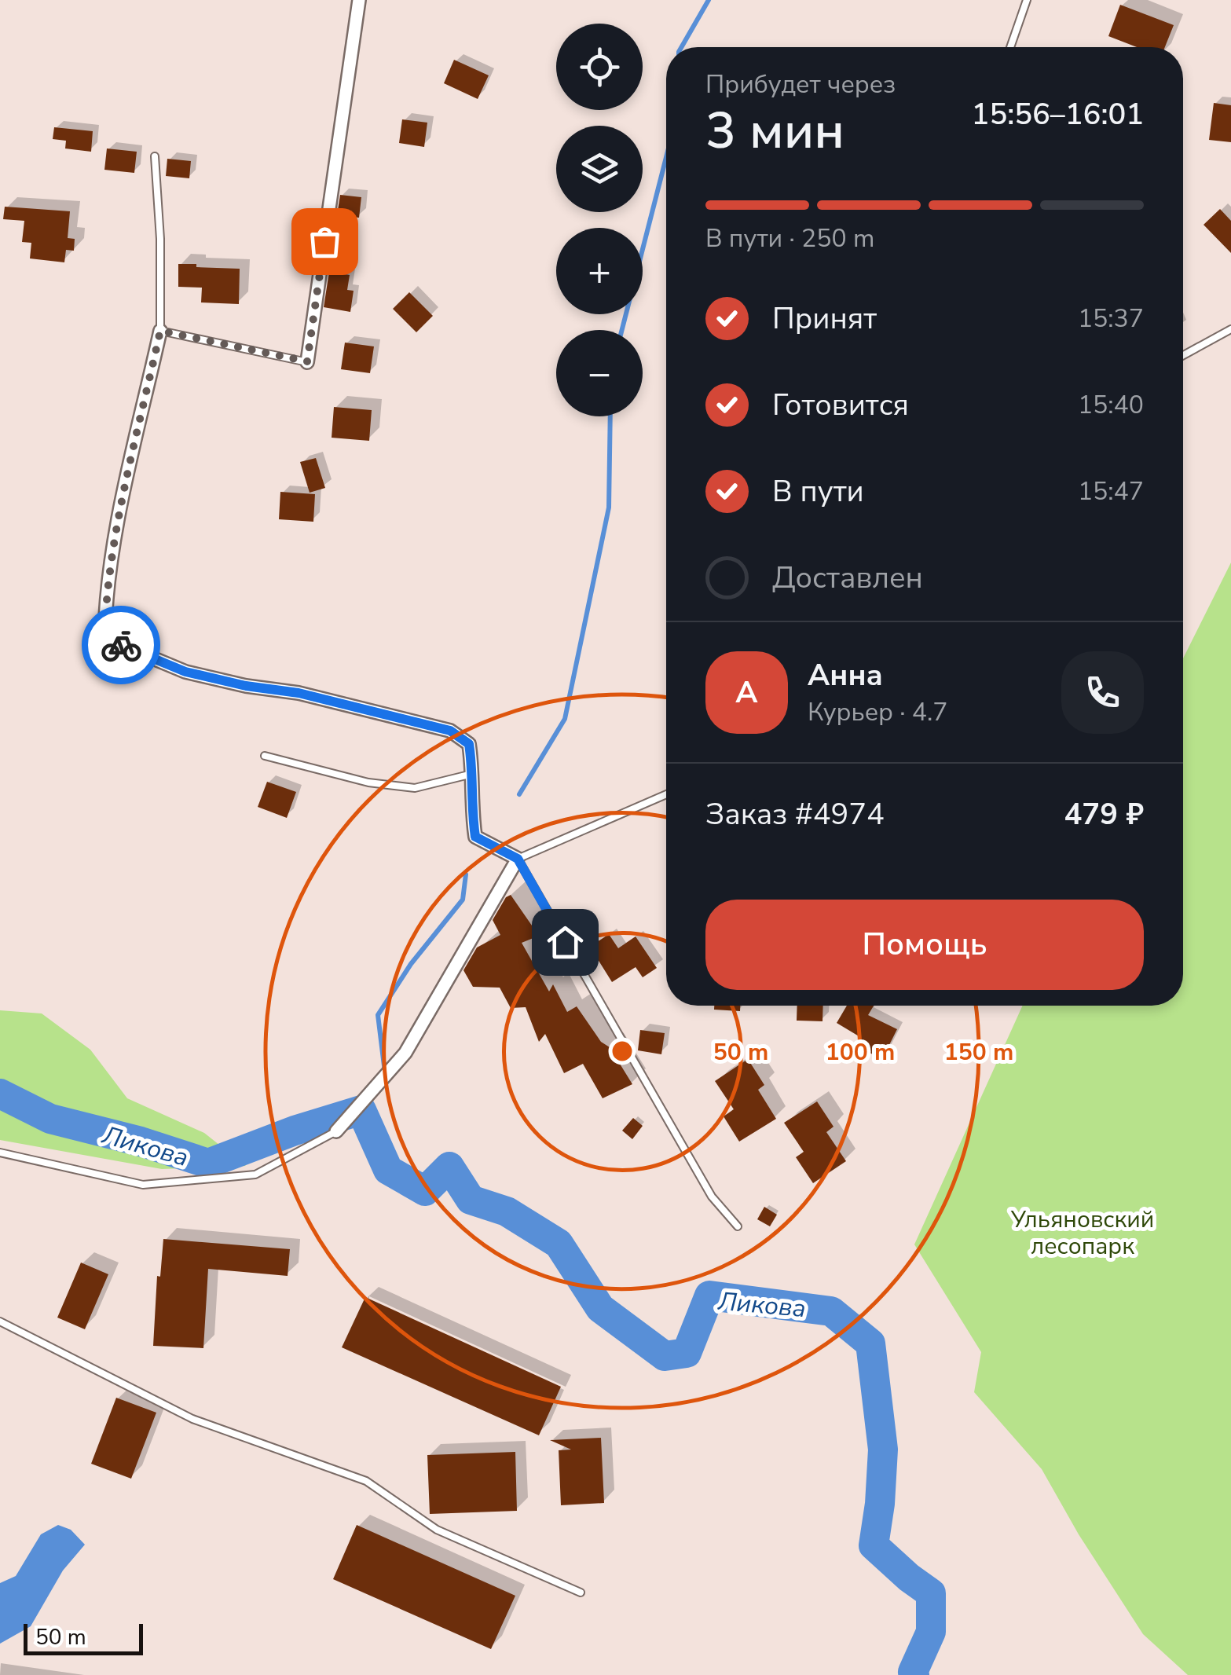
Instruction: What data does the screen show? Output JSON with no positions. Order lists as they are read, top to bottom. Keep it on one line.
{"water":["Ликова"],"parks":["Ульяновский лесопарк"],"scale_bar":"50 m","page":{"map_buttons":["+","−"],"heading":["3 мин","Прибудет через","15:56–16:01"],"panel":["Анна","Курьер · 4.7","Заказ #4974","479 ₽"],"bar":"В пути · 250 m","list":[["Принят","15:37"],["Готовится","15:40"],["В пути","15:47"],"Доставлен"],"round":"А","buttons":"Помощь","scale":"50 m"},"rings":["50 m","100 m","150 m"]}
